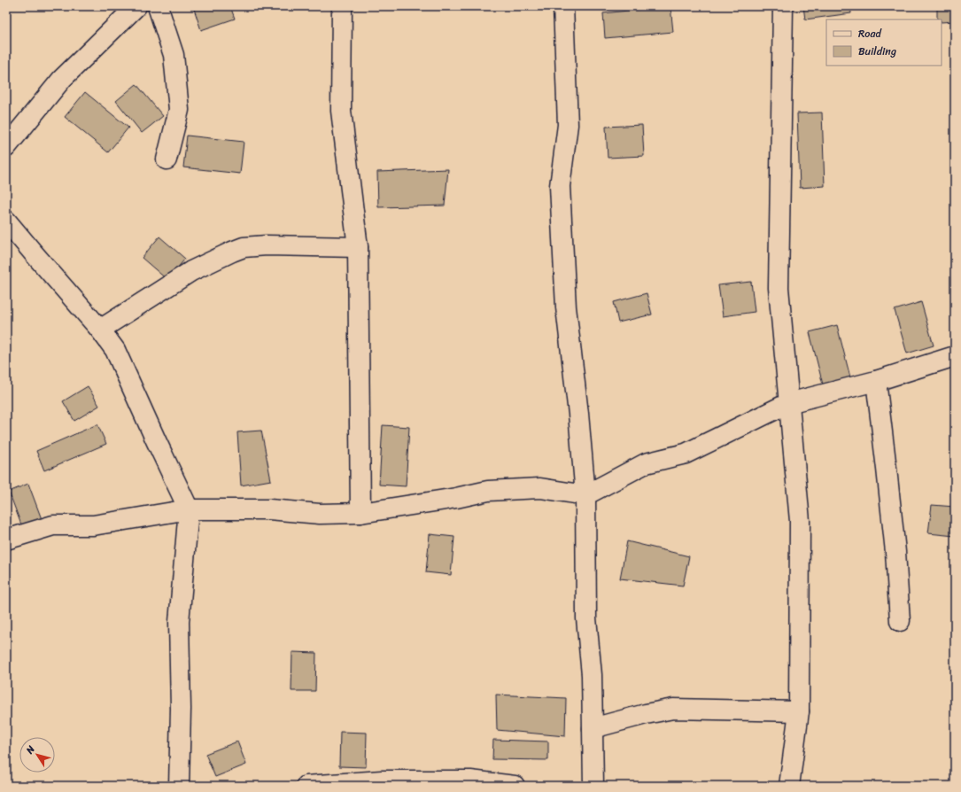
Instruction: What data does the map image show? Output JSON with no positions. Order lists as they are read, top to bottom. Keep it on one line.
{"legend":["Road","Building"],"north":"top left"}
